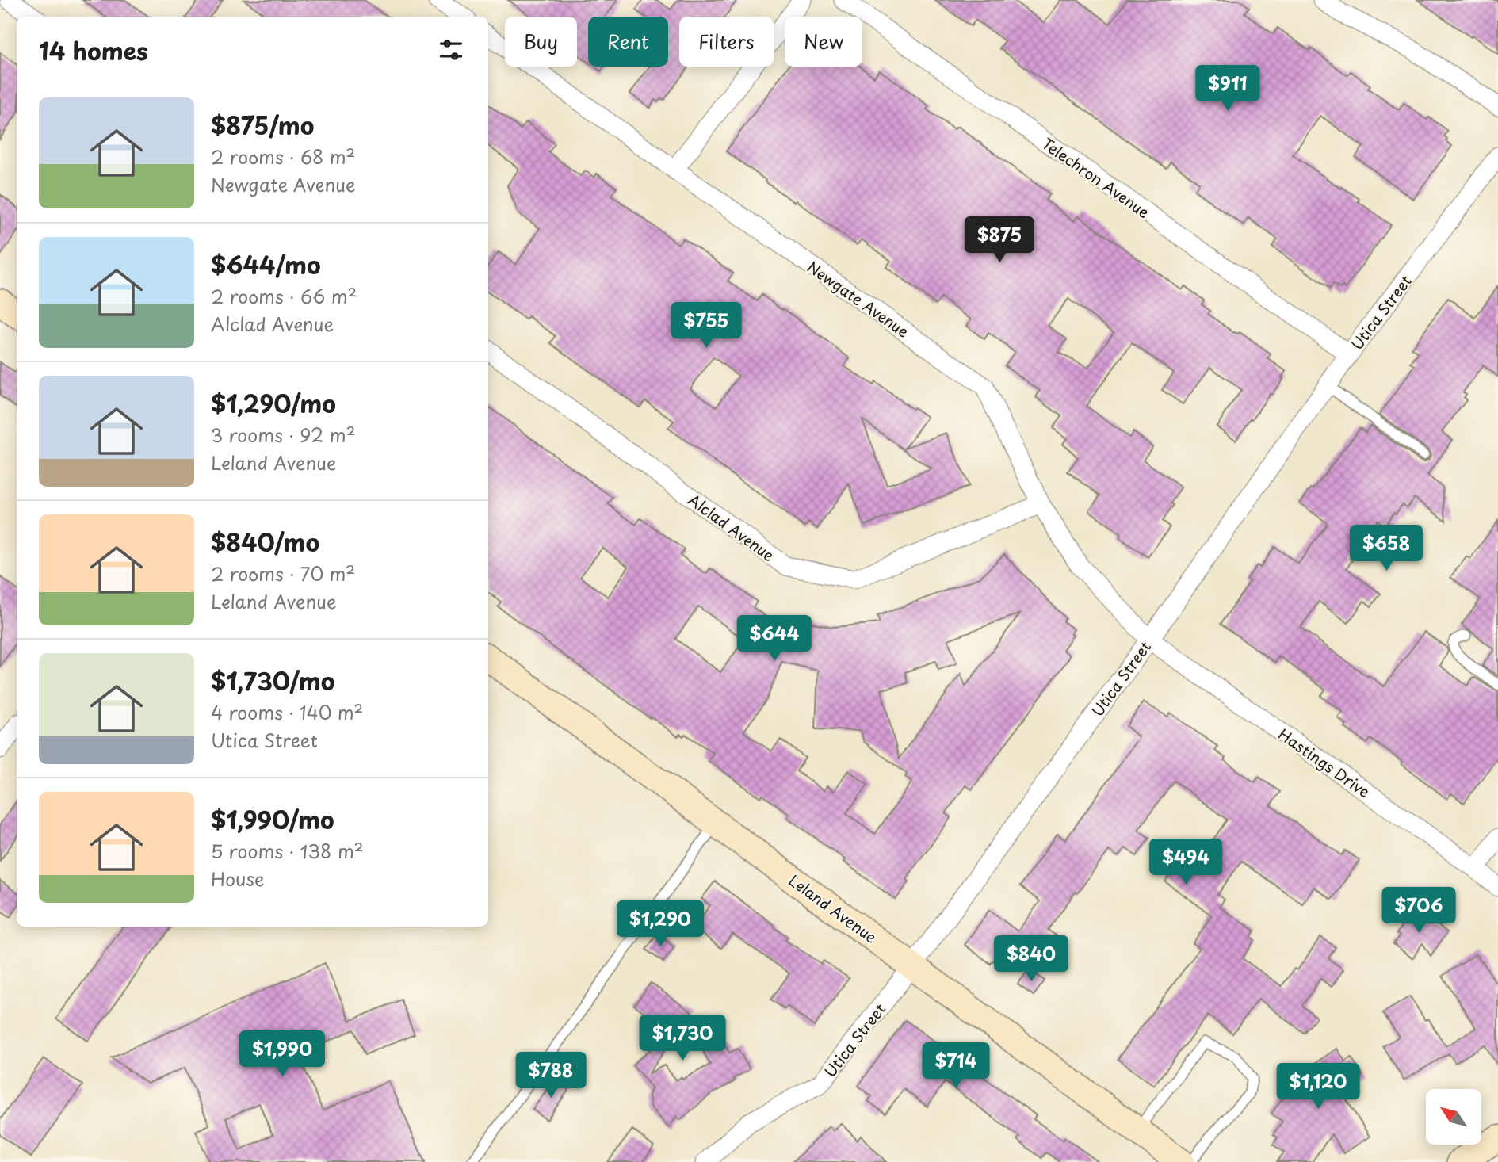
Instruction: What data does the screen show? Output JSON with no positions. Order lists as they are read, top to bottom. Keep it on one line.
{"streets":{"street":["Telechron Avenue","Newgate Avenue","Utica Street","Alclad Avenue","Hastings Drive","Leland Avenue"]},"crossings":[["Telechron Avenue","Utica Street"],["Newgate Avenue","Utica Street"],["Newgate Avenue","Alclad Avenue"],["Newgate Avenue","Hastings Drive"],["Utica Street","Hastings Drive"],["Utica Street","Leland Avenue"]],"north":"top left","page":{"chip":["Buy","Rent","Filters","New"],"heading":"14 homes","price":["$911","$875","$755","$658","$644","$494","$706","$1,290","$840","$1,730","$1,990","$714","$788","$1,120"],"list":[{"name":"$875/mo","note":"2 rooms · 68 m² · Newgate Avenue"},{"name":"$644/mo","note":"2 rooms · 66 m² · Alclad Avenue"},{"name":"$1,290/mo","note":"3 rooms · 92 m² · Leland Avenue"},{"name":"$840/mo","note":"2 rooms · 70 m² · Leland Avenue"},{"name":"$1,730/mo","note":"4 rooms · 140 m² · Utica Street"},{"name":"$1,990/mo","note":"5 rooms · 138 m² · House"}]}}
